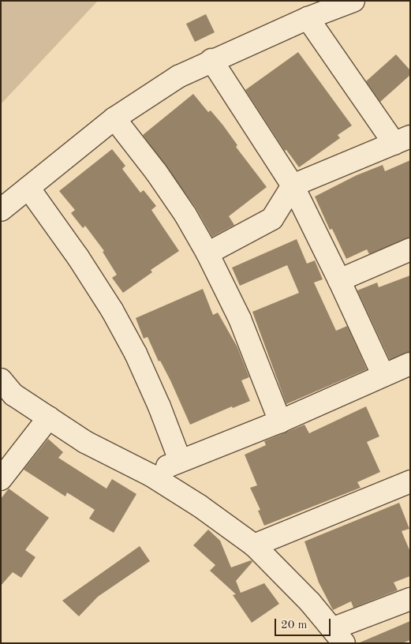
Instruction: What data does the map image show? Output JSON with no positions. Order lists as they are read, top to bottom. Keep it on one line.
{"scale_bar":"20 m"}
